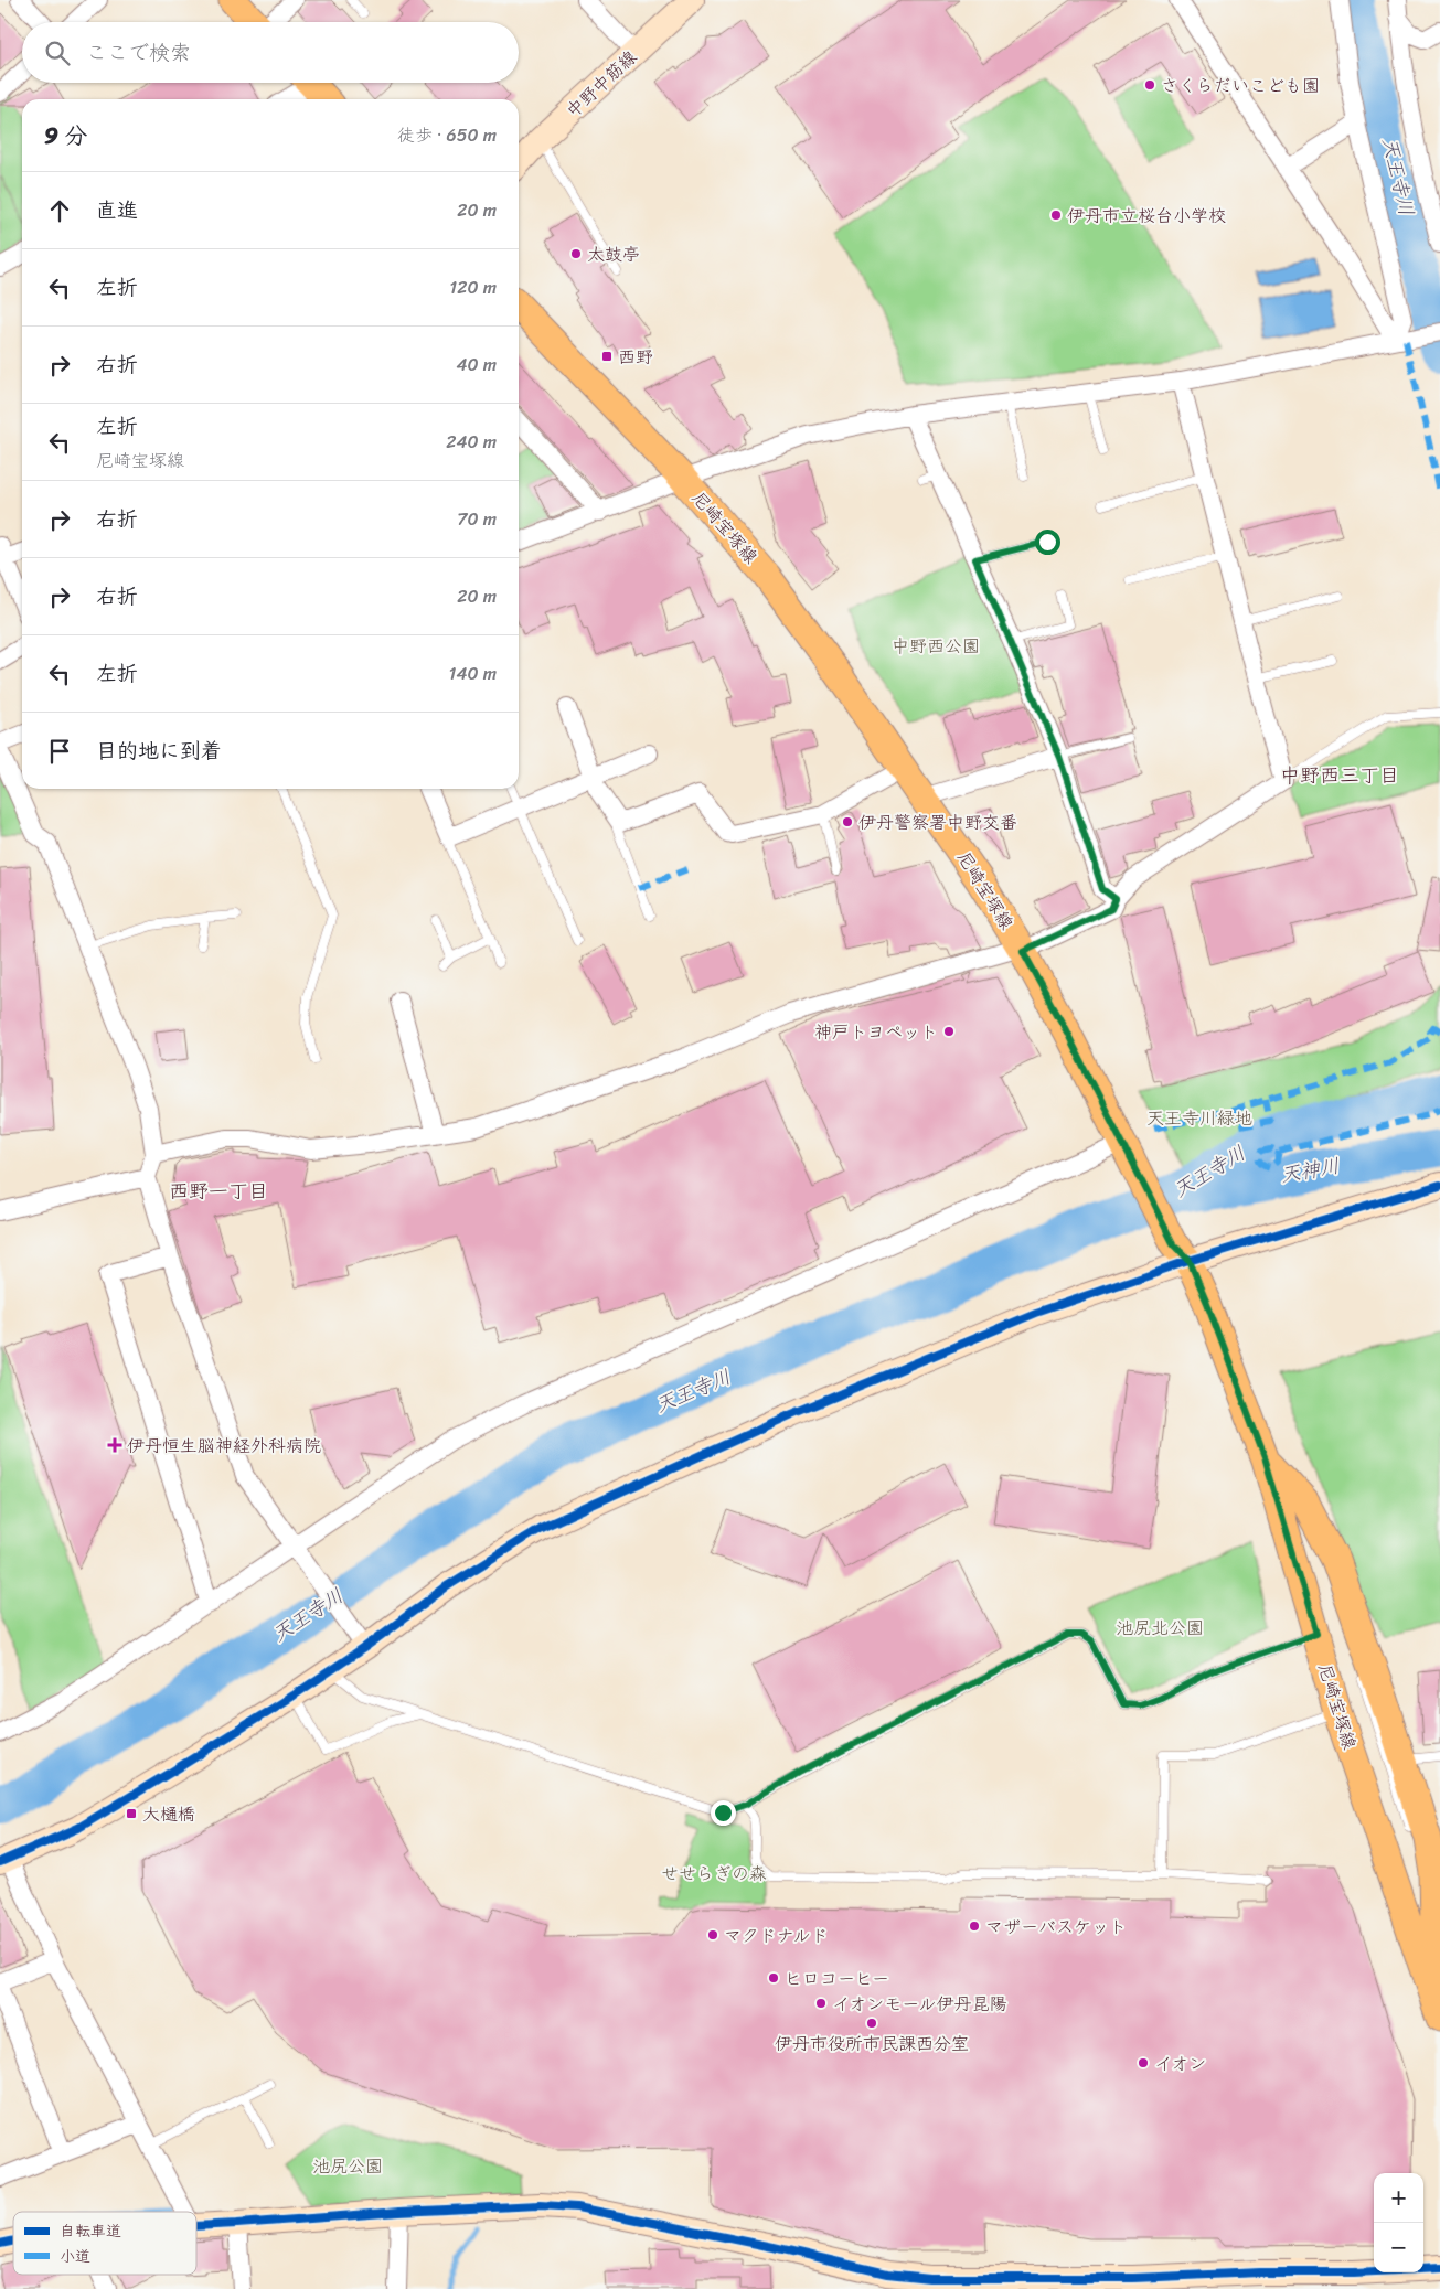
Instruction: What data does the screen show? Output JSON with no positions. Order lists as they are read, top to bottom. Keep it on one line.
{"streets":{"main road":["尼崎宝塚線"],"street":["中野中筋線"]},"districts":["中野西三丁目","西野一丁目"],"water":["天王寺川","天神川"],"parks":["中野西公園","天王寺川緑地","池尻北公園","せせらぎの森","池尻公園"],"places":{"other":["さくらだいこども園","伊丹市立桜台小学校","太鼓亭","伊丹警察署中野交番","神戸トヨペット","マザーバスケット","マクドナルド","ヒロコーヒー","イオンモール伊丹昆陽","伊丹市役所市民課西分室","イオン"],"transit":["西野","大樋橋"],"health":["伊丹恒生脳神経外科病院"]},"legend":["自転車道","小道"],"page":{"search":"ここで検索","heading":["9 分","徒歩 · 650 m"],"list":[["直進","20 m"],["左折","120 m"],["右折","40 m"],["左折","尼崎宝塚線","240 m"],["右折","70 m"],["右折","20 m"],["左折","140 m"],"目的地に到着"],"map_buttons":["+","−"]}}
